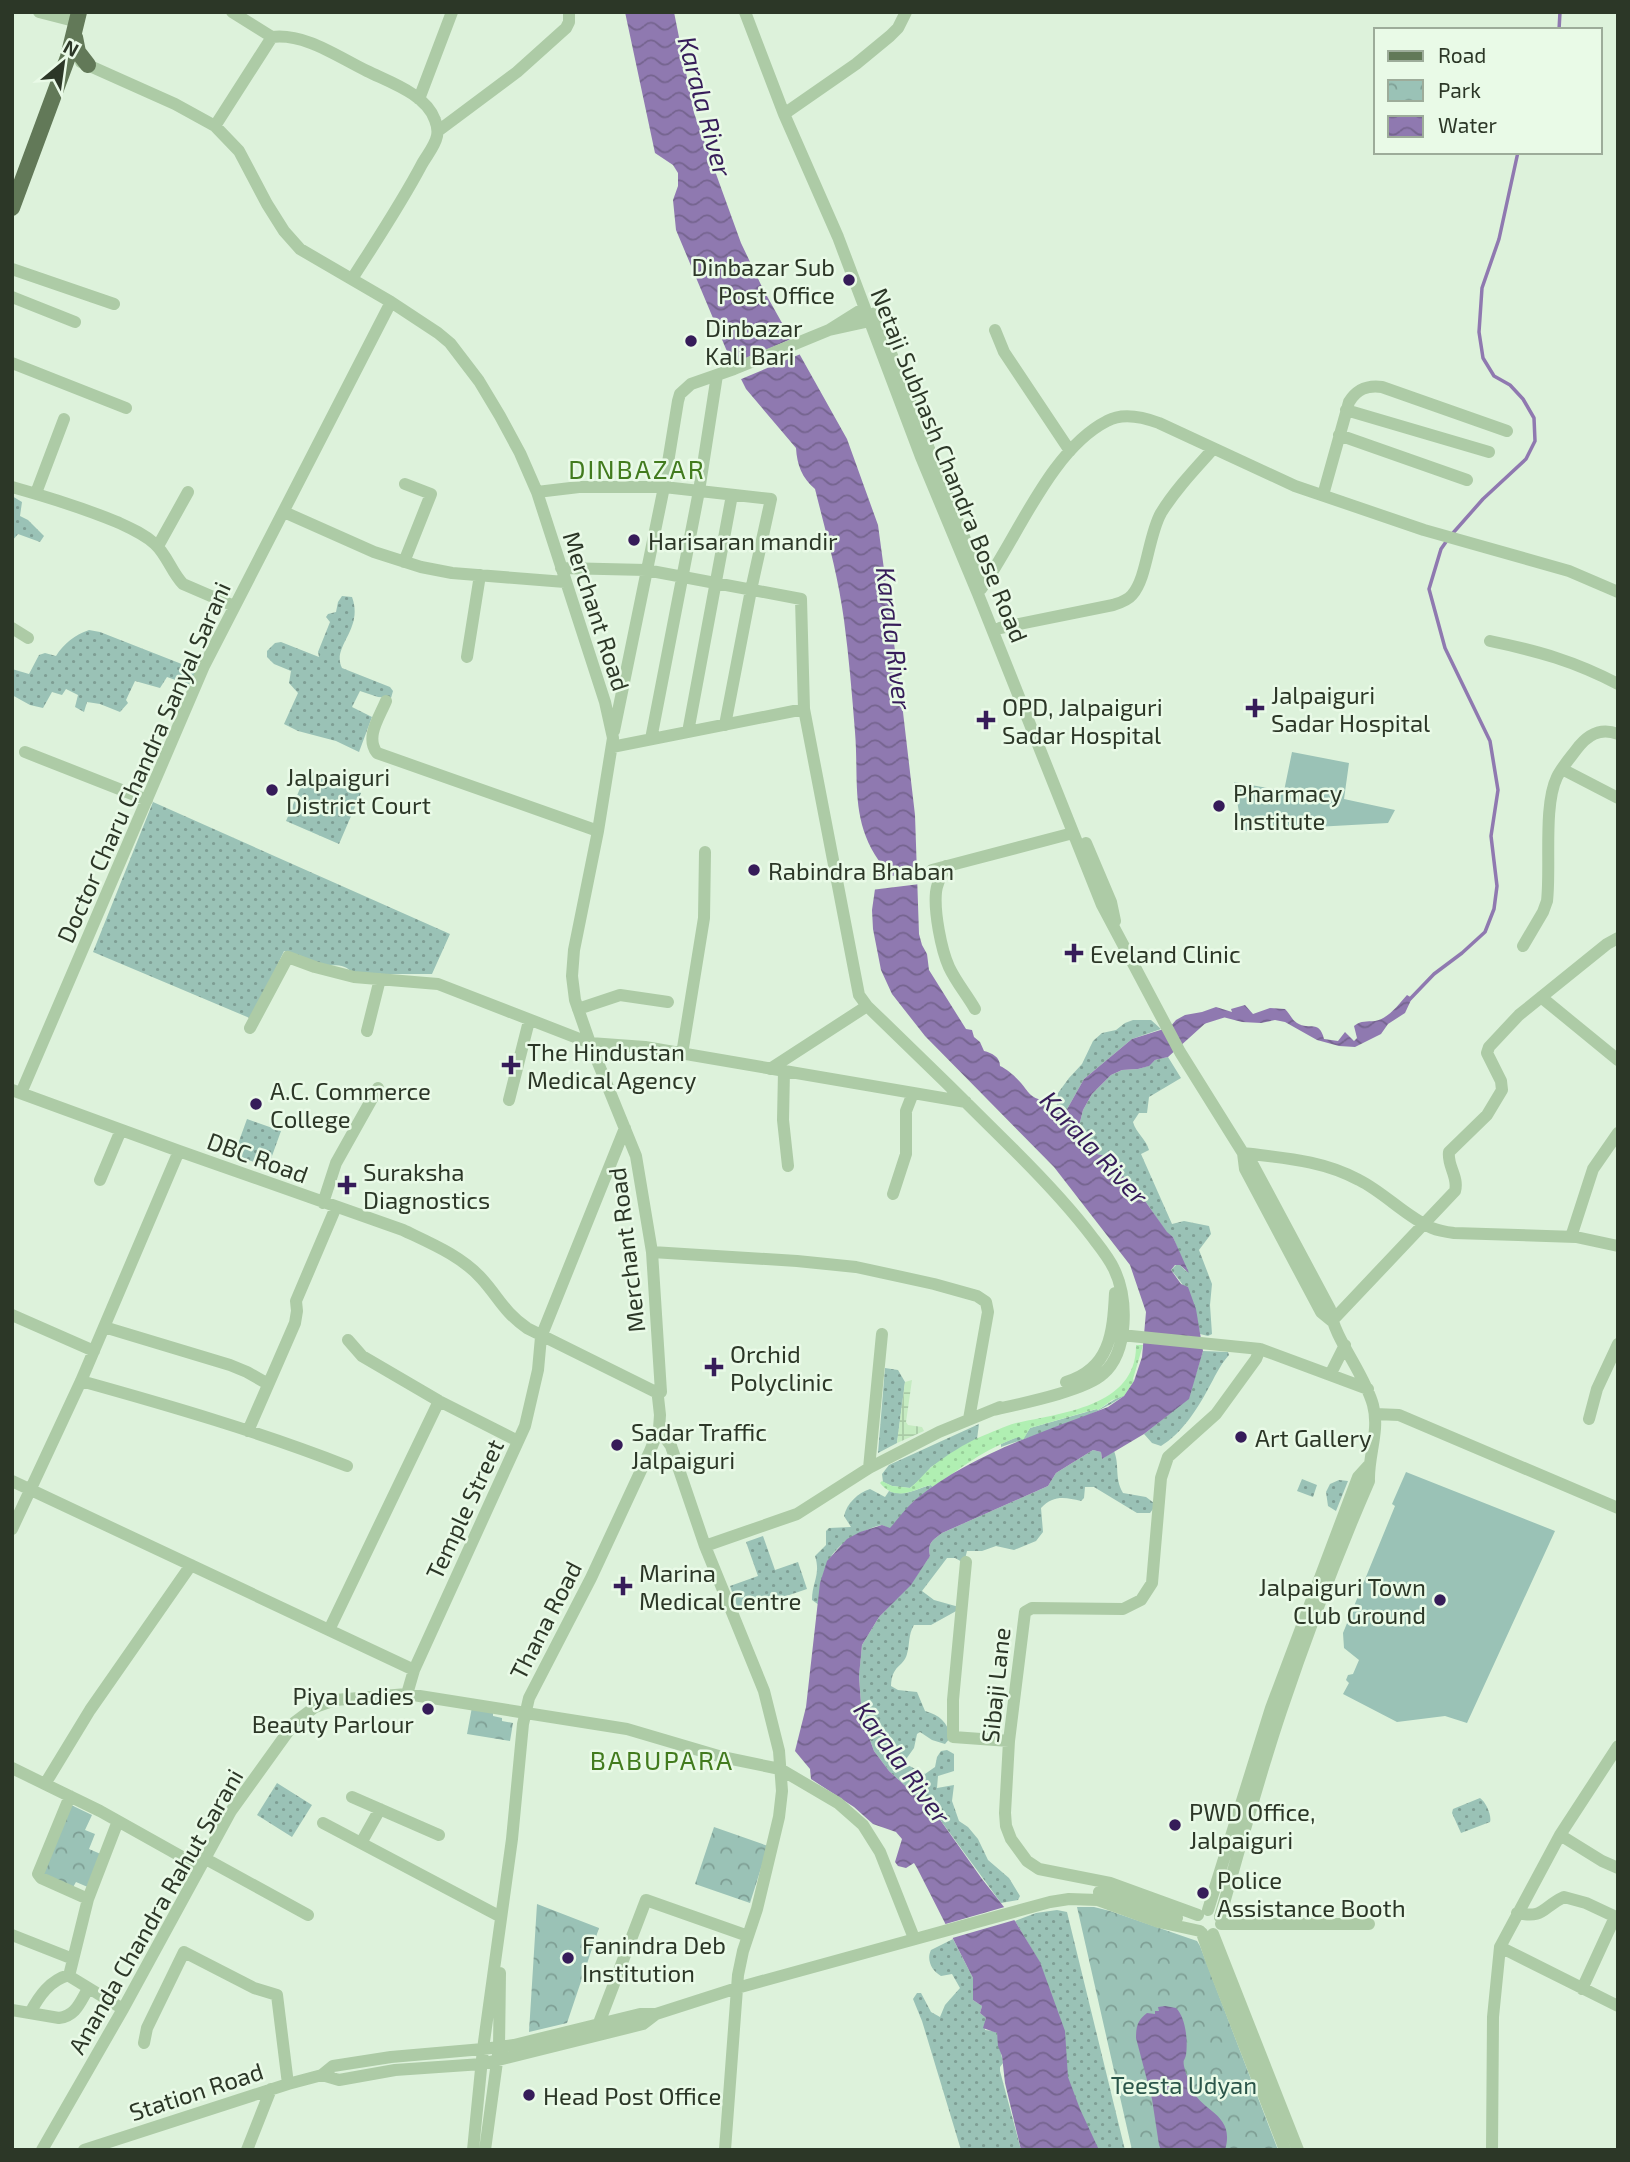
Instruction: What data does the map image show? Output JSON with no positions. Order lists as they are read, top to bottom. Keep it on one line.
{"streets":{"street":["Netaji Subhash Chandra Bose Road","Merchant Road","Doctor Charu Chandra Sanyal Sarani","DBC Road","Temple Street","Thana Road","Sibaji Lane","Ananda Chandra Rahut Sarani","Station Road"]},"crossings":[["Netaji Subhash Chandra Bose Road","Sibaji Lane"],["Merchant Road","Doctor Charu Chandra Sanyal Sarani"],["Merchant Road","DBC Road"],["Merchant Road","Temple Street"],["Merchant Road","Thana Road"],["Doctor Charu Chandra Sanyal Sarani","DBC Road"],["DBC Road","Temple Street"],["DBC Road","Thana Road"],["Temple Street","Ananda Chandra Rahut Sarani"],["Thana Road","Ananda Chandra Rahut Sarani"],["Thana Road","Station Road"]],"districts":["DINBAZAR","BABUPARA"],"water":["Karala River"],"parks":["Teesta Udyan"],"places":{"other":["Dinbazar Sub Post Office","Dinbazar Kali Bari","Harisaran mandir","Jalpaiguri District Court","Pharmacy Institute","Rabindra Bhaban","A.C. Commerce College","Art Gallery","Sadar Traffic Jalpaiguri","Jalpaiguri Town Club Ground","Piya Ladies Beauty Parlour","PWD Office, Jalpaiguri","Police Assistance Booth","Fanindra Deb Institution","Head Post Office"],"health":["Jalpaiguri Sadar Hospital","OPD, Jalpaiguri Sadar Hospital","Eveland Clinic","The Hindustan Medical Agency","Suraksha Diagnostics","Orchid Polyclinic","Marina Medical Centre"]},"legend":["Road","Park","Water"],"north":"top right"}
